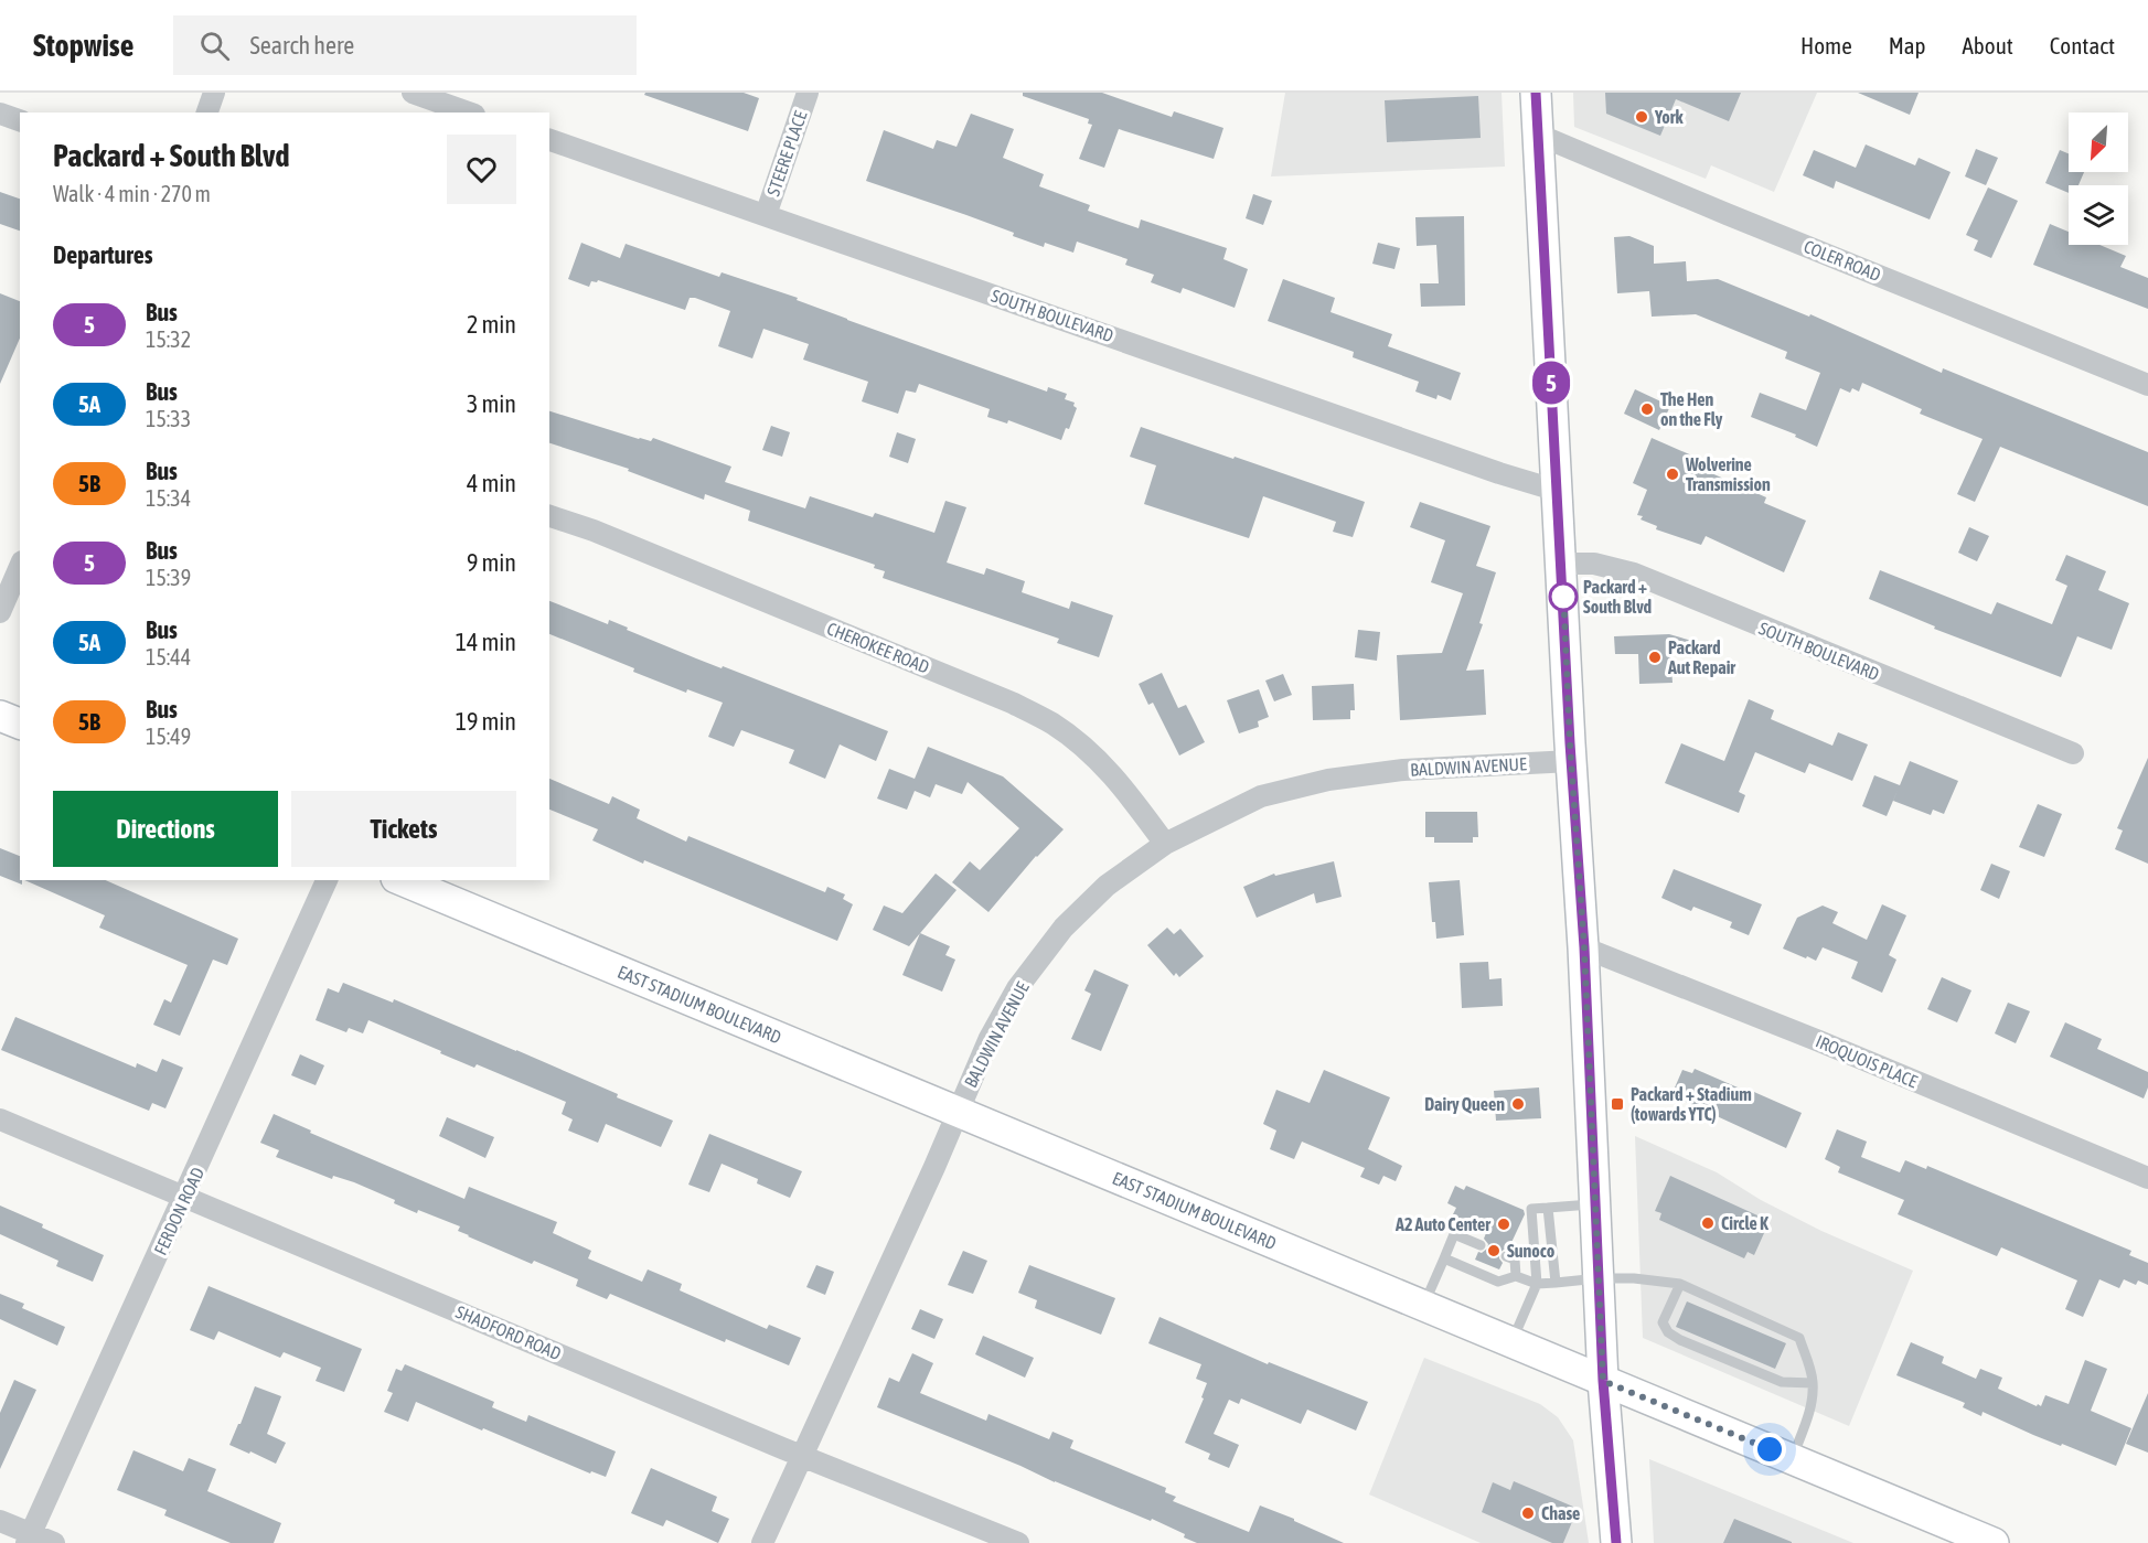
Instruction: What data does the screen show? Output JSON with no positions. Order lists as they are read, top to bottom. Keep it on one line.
{"streets":{"main road":["EAST STADIUM BOULEVARD"],"street":["STEERE PLACE","COLER ROAD","SOUTH BOULEVARD","CHEROKEE ROAD","BALDWIN AVENUE","IROQUOIS PLACE","FERDON ROAD","SHADFORD ROAD"]},"crossings":[["STEERE PLACE","SOUTH BOULEVARD"],["CHEROKEE ROAD","BALDWIN AVENUE"],["BALDWIN AVENUE","EAST STADIUM BOULEVARD"],["BALDWIN AVENUE","SHADFORD ROAD"],["FERDON ROAD","SHADFORD ROAD"]],"places":{"other":["York","The Hen on the Fly","Wolverine Transmission","Packard + South Blvd","Packard Aut Repair","Dairy Queen","Circle K","A2 Auto Center","Sunoco","Chase"],"transit":["Packard + Stadium (towards YTC)"]},"lines":["bus line 5"],"north":"bottom left","page":{"header":"Stopwise","search":"Search here","nav":["Home","Map","About","Contact"],"on_map":"5","heading":[["Packard + South Blvd","Walk · 4 min · 270 m"],"Departures"],"list":[{"mark":"5","name":"Bus","note":"15:32","value":"2 min"},{"mark":"5A","name":"Bus","note":"15:33","value":"3 min"},{"mark":"5B","name":"Bus","note":"15:34","value":"4 min"},{"mark":"5","name":"Bus","note":"15:39","value":"9 min"},{"mark":"5A","name":"Bus","note":"15:44","value":"14 min"},{"mark":"5B","name":"Bus","note":"15:49","value":"19 min"}],"buttons":["Directions","Tickets"]}}
